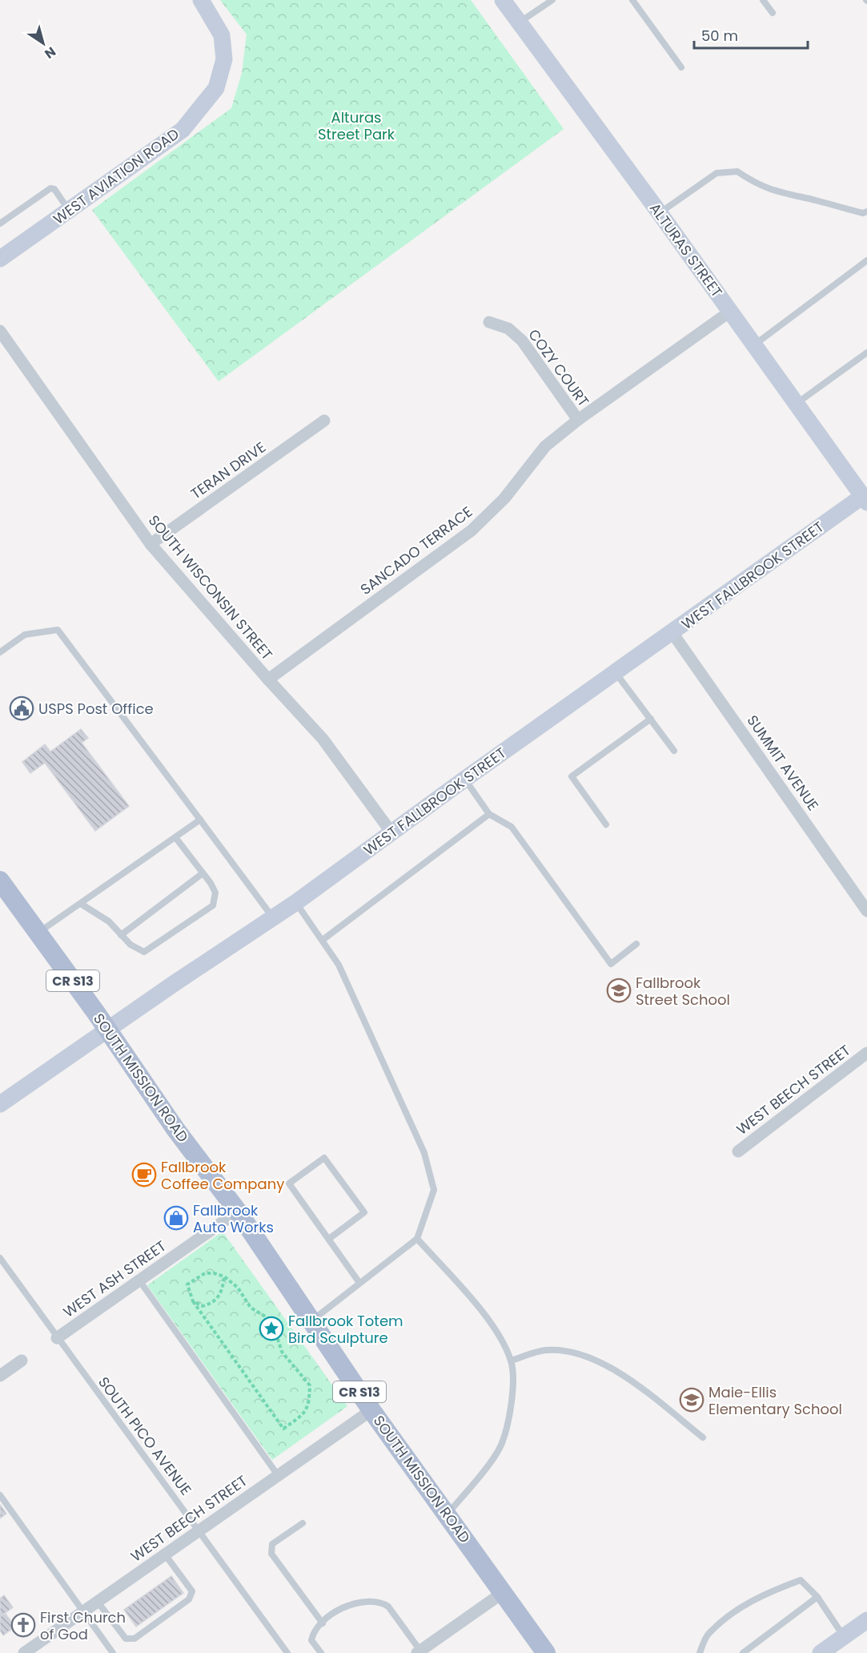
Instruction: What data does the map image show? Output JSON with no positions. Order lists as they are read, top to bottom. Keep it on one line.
{"streets":{"main road":["CR S13","SOUTH MISSION ROAD"],"street":["WEST AVIATION ROAD","ALTURAS STREET","COZY COURT","TERAN DRIVE","SANCADO TERRACE","WEST FALLBROOK STREET","SOUTH WISCONSIN STREET","SUMMIT AVENUE","WEST BEECH STREET","WEST ASH STREET"],"lane":["SOUTH PICO AVENUE"]},"crossings":[["ALTURAS STREET","SANCADO TERRACE"],["ALTURAS STREET","WEST FALLBROOK STREET"],["COZY COURT","SANCADO TERRACE"],["TERAN DRIVE","SOUTH WISCONSIN STREET"],["SANCADO TERRACE","SOUTH WISCONSIN STREET"],["WEST FALLBROOK STREET","SOUTH WISCONSIN STREET"],["WEST FALLBROOK STREET","SUMMIT AVENUE"],["WEST FALLBROOK STREET","SOUTH MISSION ROAD"],["SOUTH MISSION ROAD","WEST BEECH STREET"],["SOUTH MISSION ROAD","WEST ASH STREET"],["WEST BEECH STREET","SOUTH PICO AVENUE"],["WEST ASH STREET","SOUTH PICO AVENUE"]],"parks":["Alturas Street Park"],"places":{"public building":["USPS Post Office"],"school or university":["Fallbrook Street School","Maie-Ellis Elementary School"],"cafe":["Fallbrook Coffee Company"],"shop":["Fallbrook Auto Works"],"place":["Fallbrook Totem Bird Sculpture"],"church":["First Church of God"]},"scale_bar":"50 m","north":"bottom right"}
